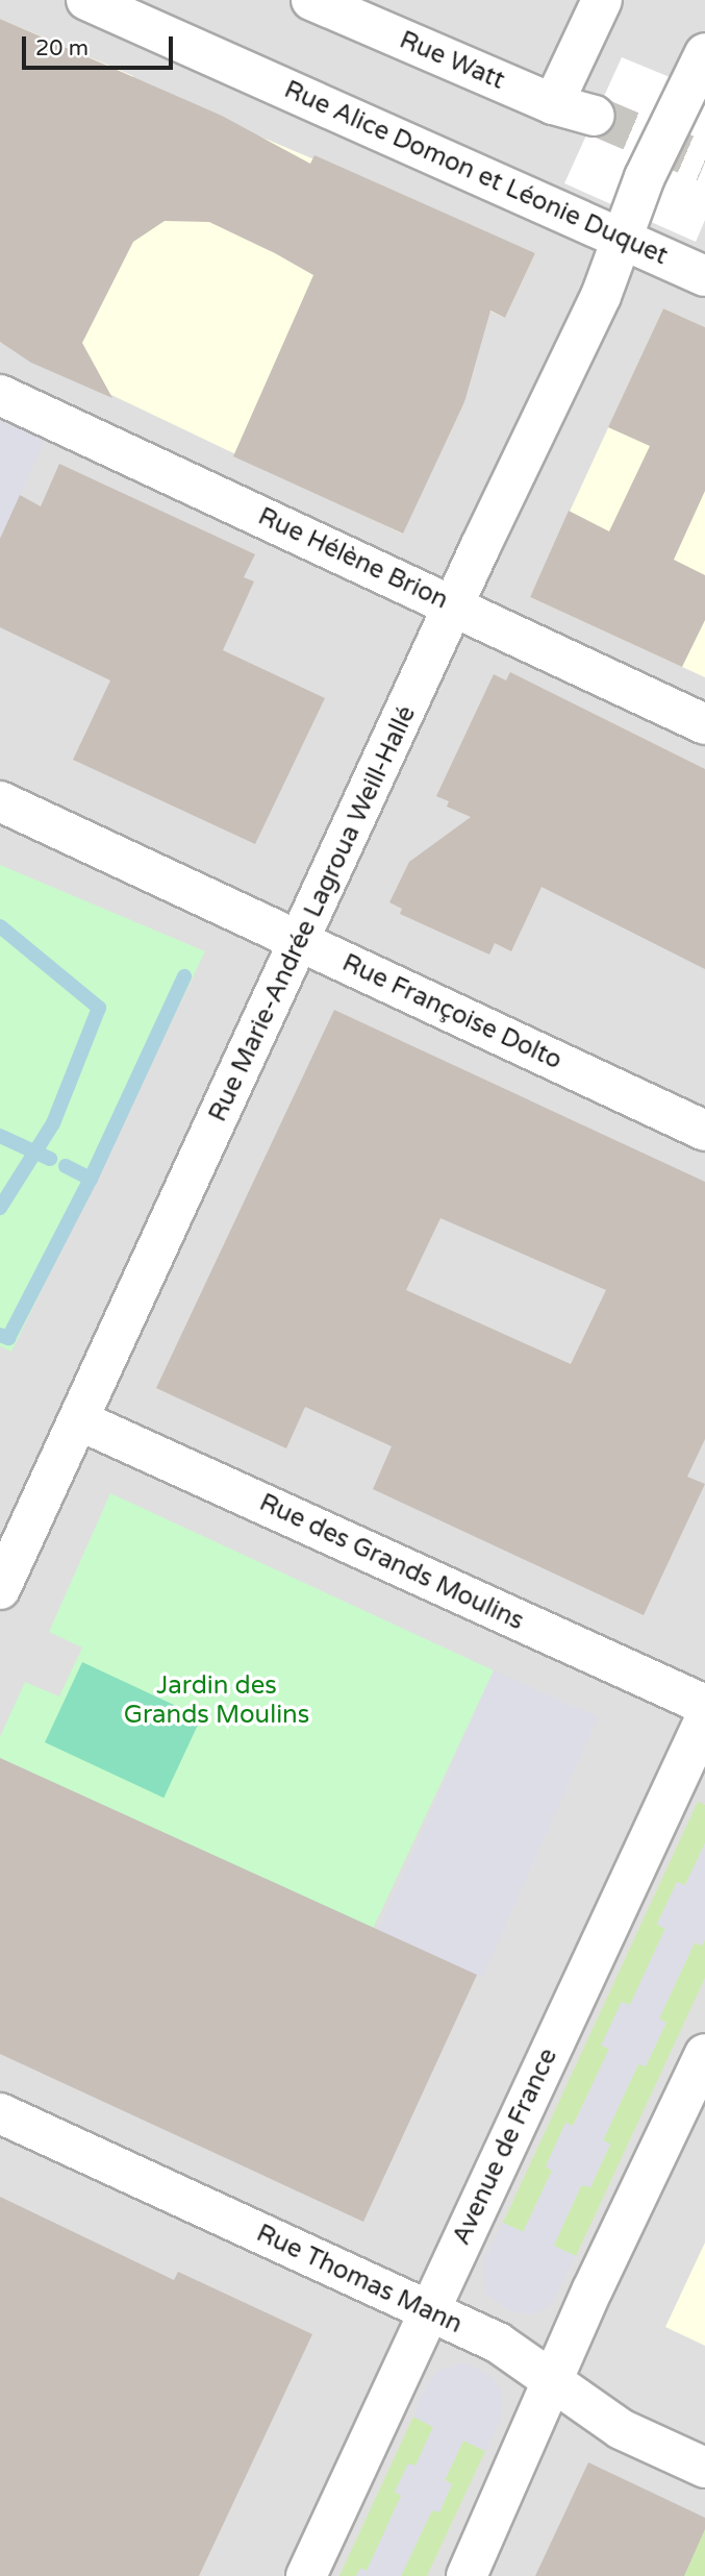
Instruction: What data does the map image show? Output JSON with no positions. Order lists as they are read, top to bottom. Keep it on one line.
{"streets":{"street":["Rue Watt","Rue Alice Domon et Léonie Duquet","Rue Hélène Brion","Rue Marie-Andrée Lagroua Weill-Hallé","Rue Françoise Dolto","Rue des Grands Moulins","Avenue de France","Rue Thomas Mann"]},"crossings":[["Rue Alice Domon et Léonie Duquet","Rue Marie-Andrée Lagroua Weill-Hallé"],["Rue Hélène Brion","Rue Marie-Andrée Lagroua Weill-Hallé"],["Rue Marie-Andrée Lagroua Weill-Hallé","Rue Françoise Dolto"],["Rue Marie-Andrée Lagroua Weill-Hallé","Rue des Grands Moulins"],["Avenue de France","Rue Thomas Mann"]],"parks":["Jardin des Grands Moulins"],"scale_bar":"20 m"}
